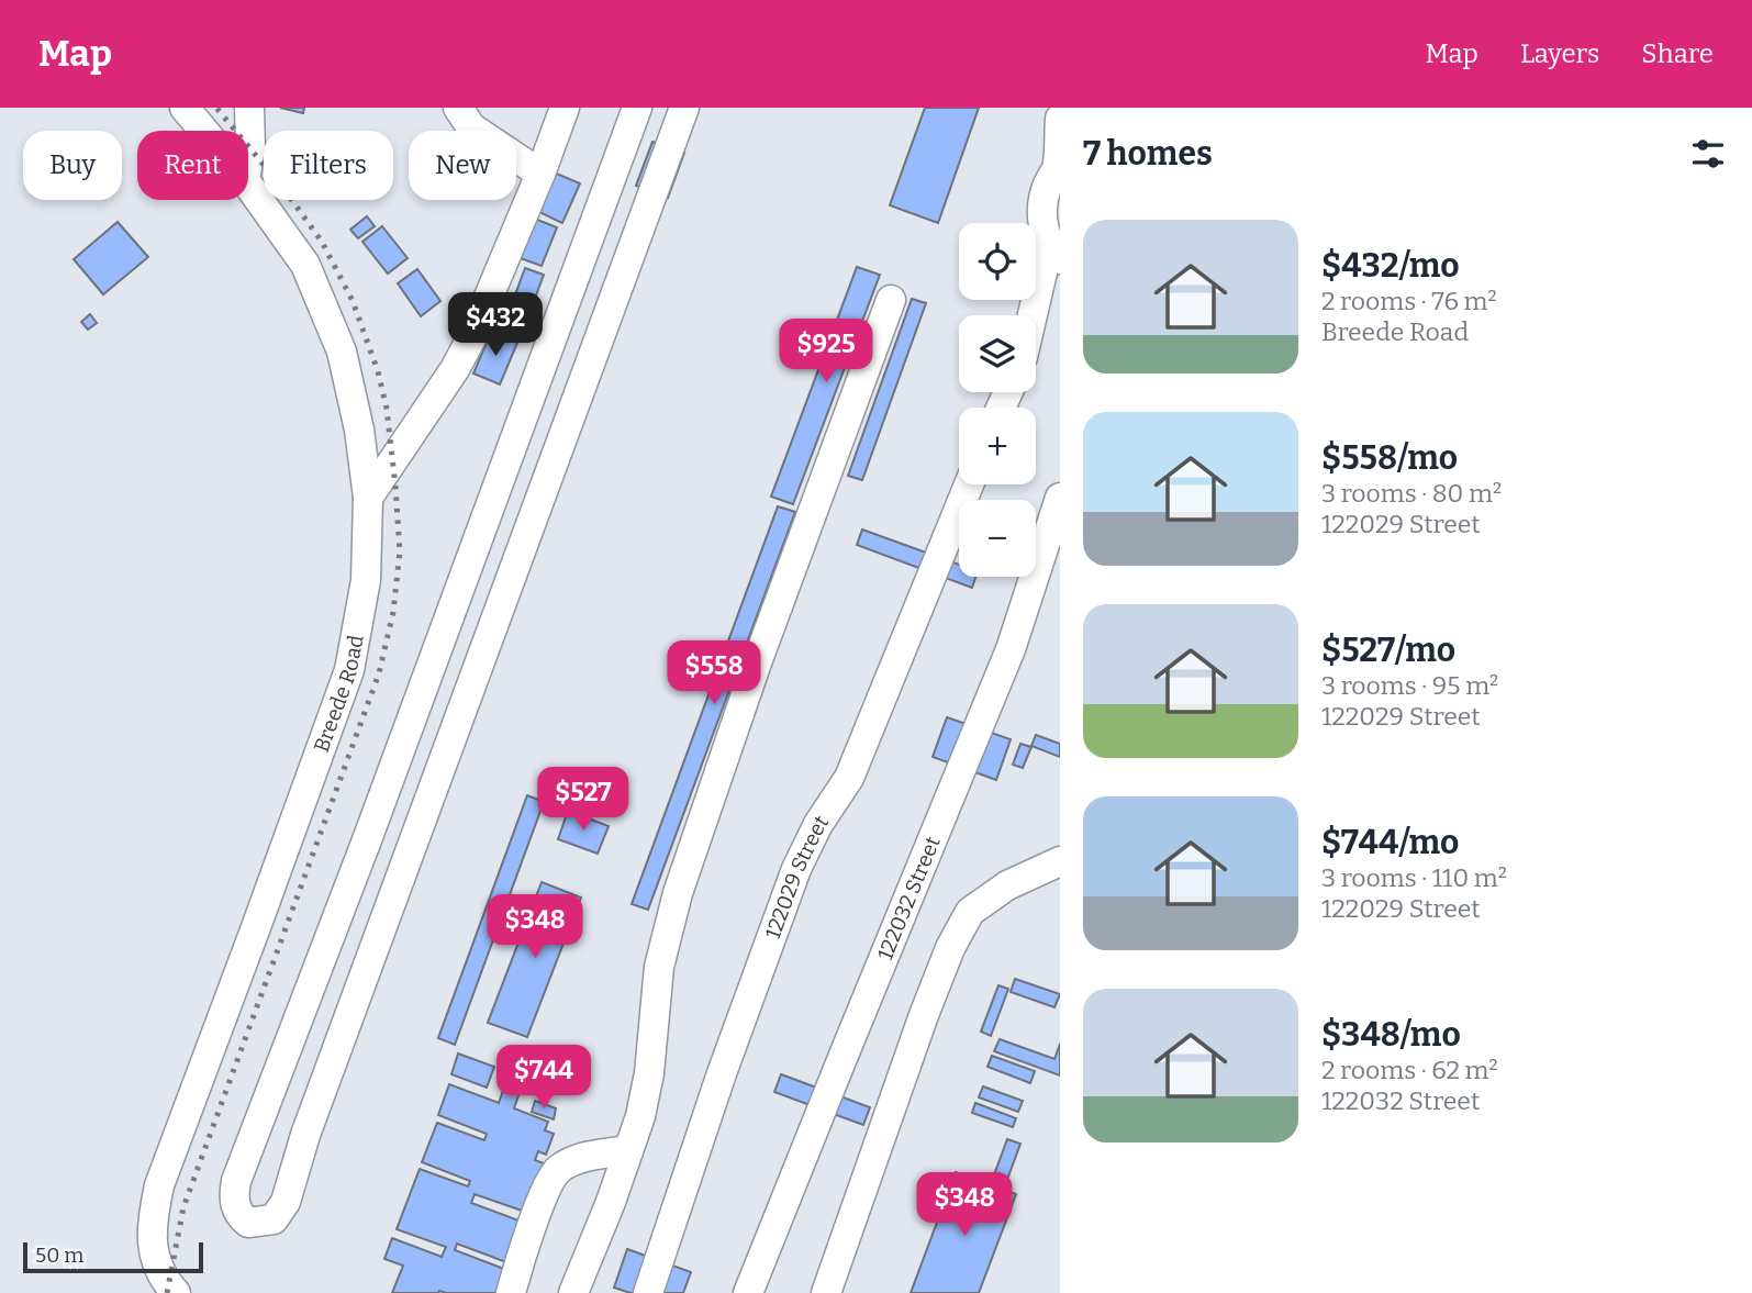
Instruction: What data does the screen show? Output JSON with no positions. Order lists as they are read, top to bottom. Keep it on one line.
{"streets":{"street":["Breede Road","122029 Street","122032 Street"]},"scale_bar":"50 m","page":{"header":"Map","nav":["Map","Layers","Share"],"heading":"7 homes","chip":["Buy","Rent","Filters","New"],"list":[{"name":"$432/mo","note":"2 rooms · 76 m² · Breede Road"},{"name":"$558/mo","note":"3 rooms · 80 m² · 122029 Street"},{"name":"$527/mo","note":"3 rooms · 95 m² · 122029 Street"},{"name":"$744/mo","note":"3 rooms · 110 m² · 122029 Street"},{"name":"$348/mo","note":"2 rooms · 62 m² · 122032 Street"}],"map_buttons":["+","−"],"price":["$432","$925","$558","$527","$348","$744","$348"],"scale":"50 m"}}
